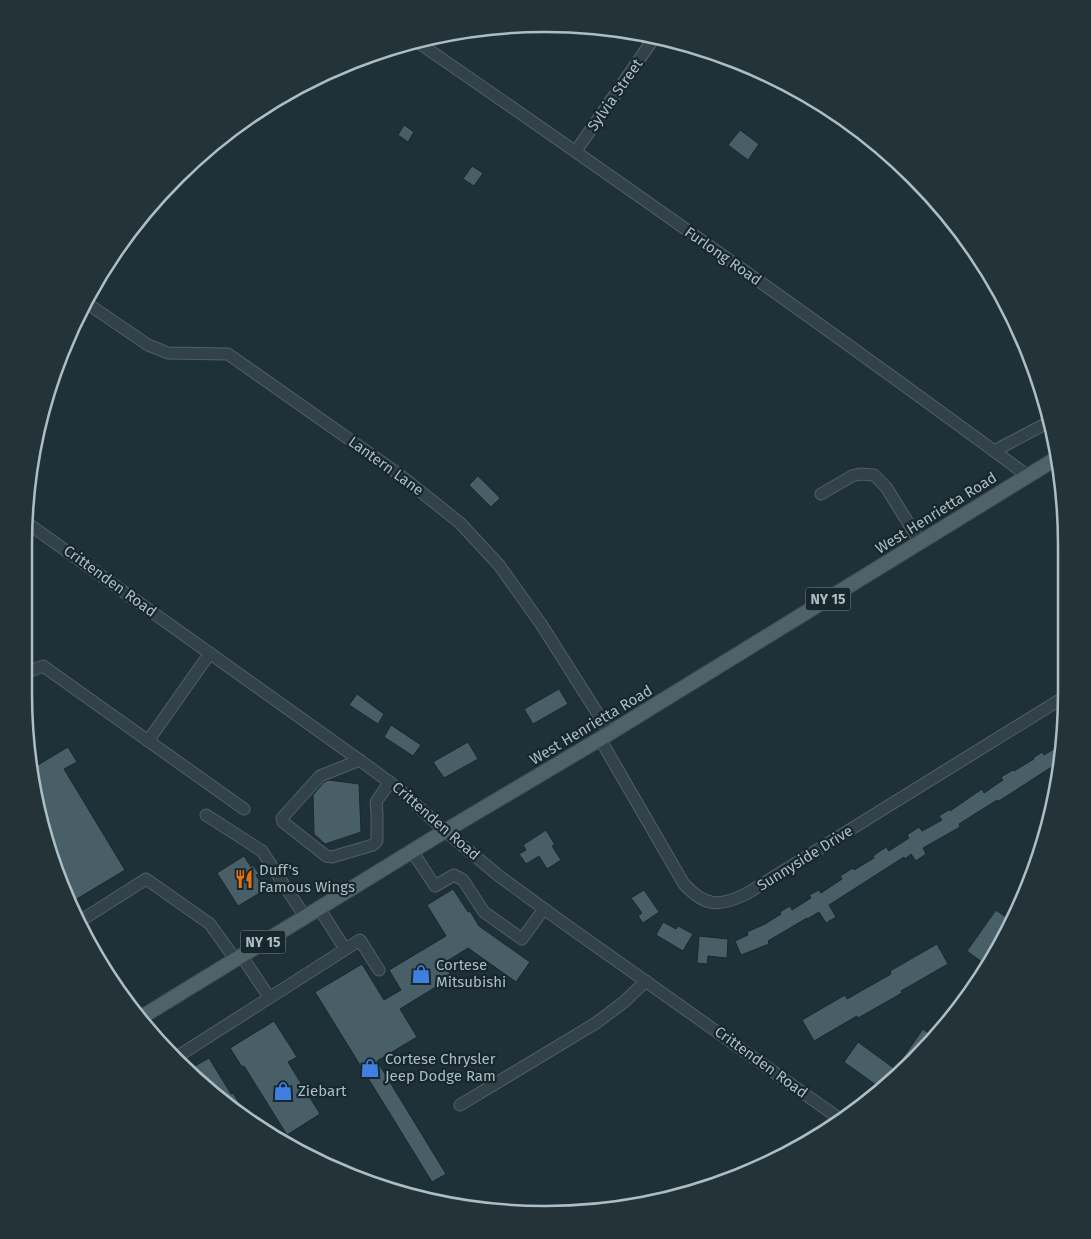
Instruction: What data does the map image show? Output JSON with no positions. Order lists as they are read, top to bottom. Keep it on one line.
{"streets":{"main road":["West Henrietta Road","NY 15"],"street":["Sylvia Street","Furlong Road","Lantern Lane","Crittenden Road","Sunnyside Drive"]},"crossings":[["Sylvia Street","Furlong Road"],["Furlong Road","West Henrietta Road"],["Lantern Lane","West Henrietta Road"],["Lantern Lane","Sunnyside Drive"],["West Henrietta Road","Crittenden Road"],["West Henrietta Road","Sunnyside Drive"]],"places":{"restaurant":["Duff's Famous Wings"],"shop":["Cortese Mitsubishi","Cortese Chrysler Jeep Dodge Ram","Ziebart"]}}
